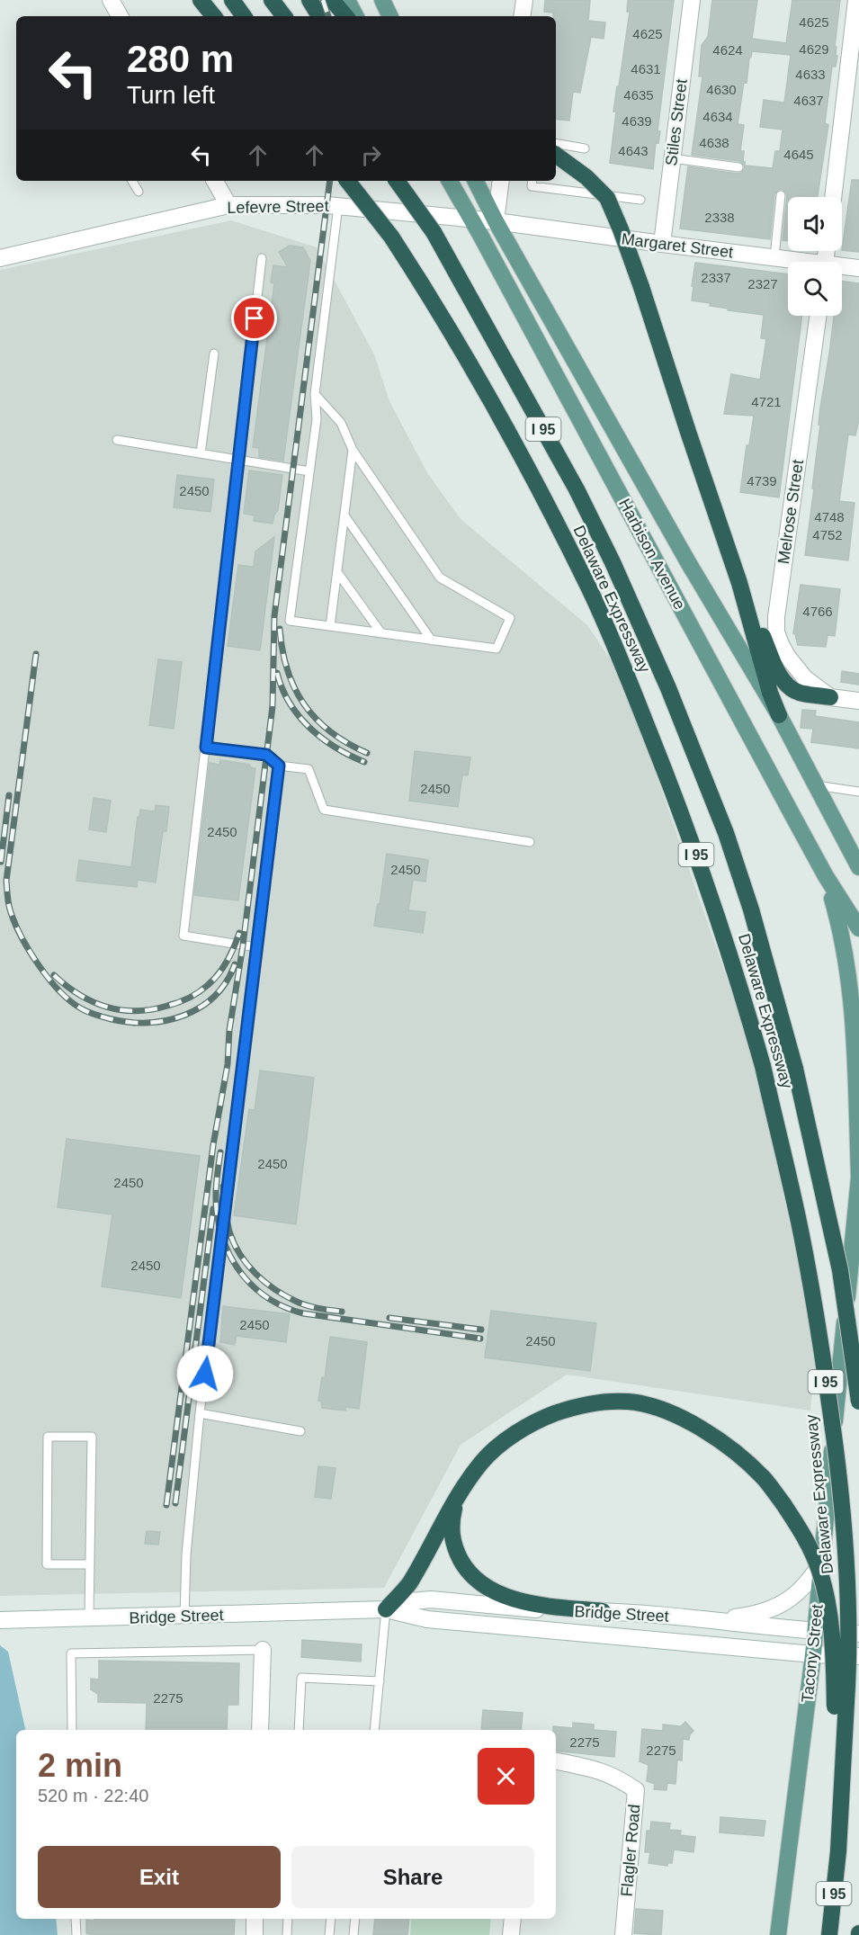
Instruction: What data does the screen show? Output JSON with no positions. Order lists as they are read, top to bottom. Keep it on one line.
{"streets":{"highway":["I 95","Delaware Expressway"],"main road":["Harbison Avenue","Tacony Street"],"street":["Stiles Street","Lefevre Street","Margaret Street","Melrose Street","Bridge Street","Flagler Road"]},"crossings":[["Stiles Street","Margaret Street"],["Lefevre Street","Margaret Street"],["Lefevre Street","Harbison Avenue"],["Margaret Street","Harbison Avenue"],["I 95","Delaware Expressway"],["Harbison Avenue","Tacony Street"],["Bridge Street","Tacony Street"]],"house_numbers":["4625","4625","4629","4624","4631","4633","4630","4635","4637","4634","4639","4638","4643","4645","2338","2337","2327","4721","4739","2450","4748","4752","4766","2450","2450","2450","2450","2450","2450","2450","2450","2275","2275","2275"],"page":{"turn":["280 m","Turn left"],"heading":["2 min","520 m · 22:40"],"buttons":["Exit","Share"]}}
